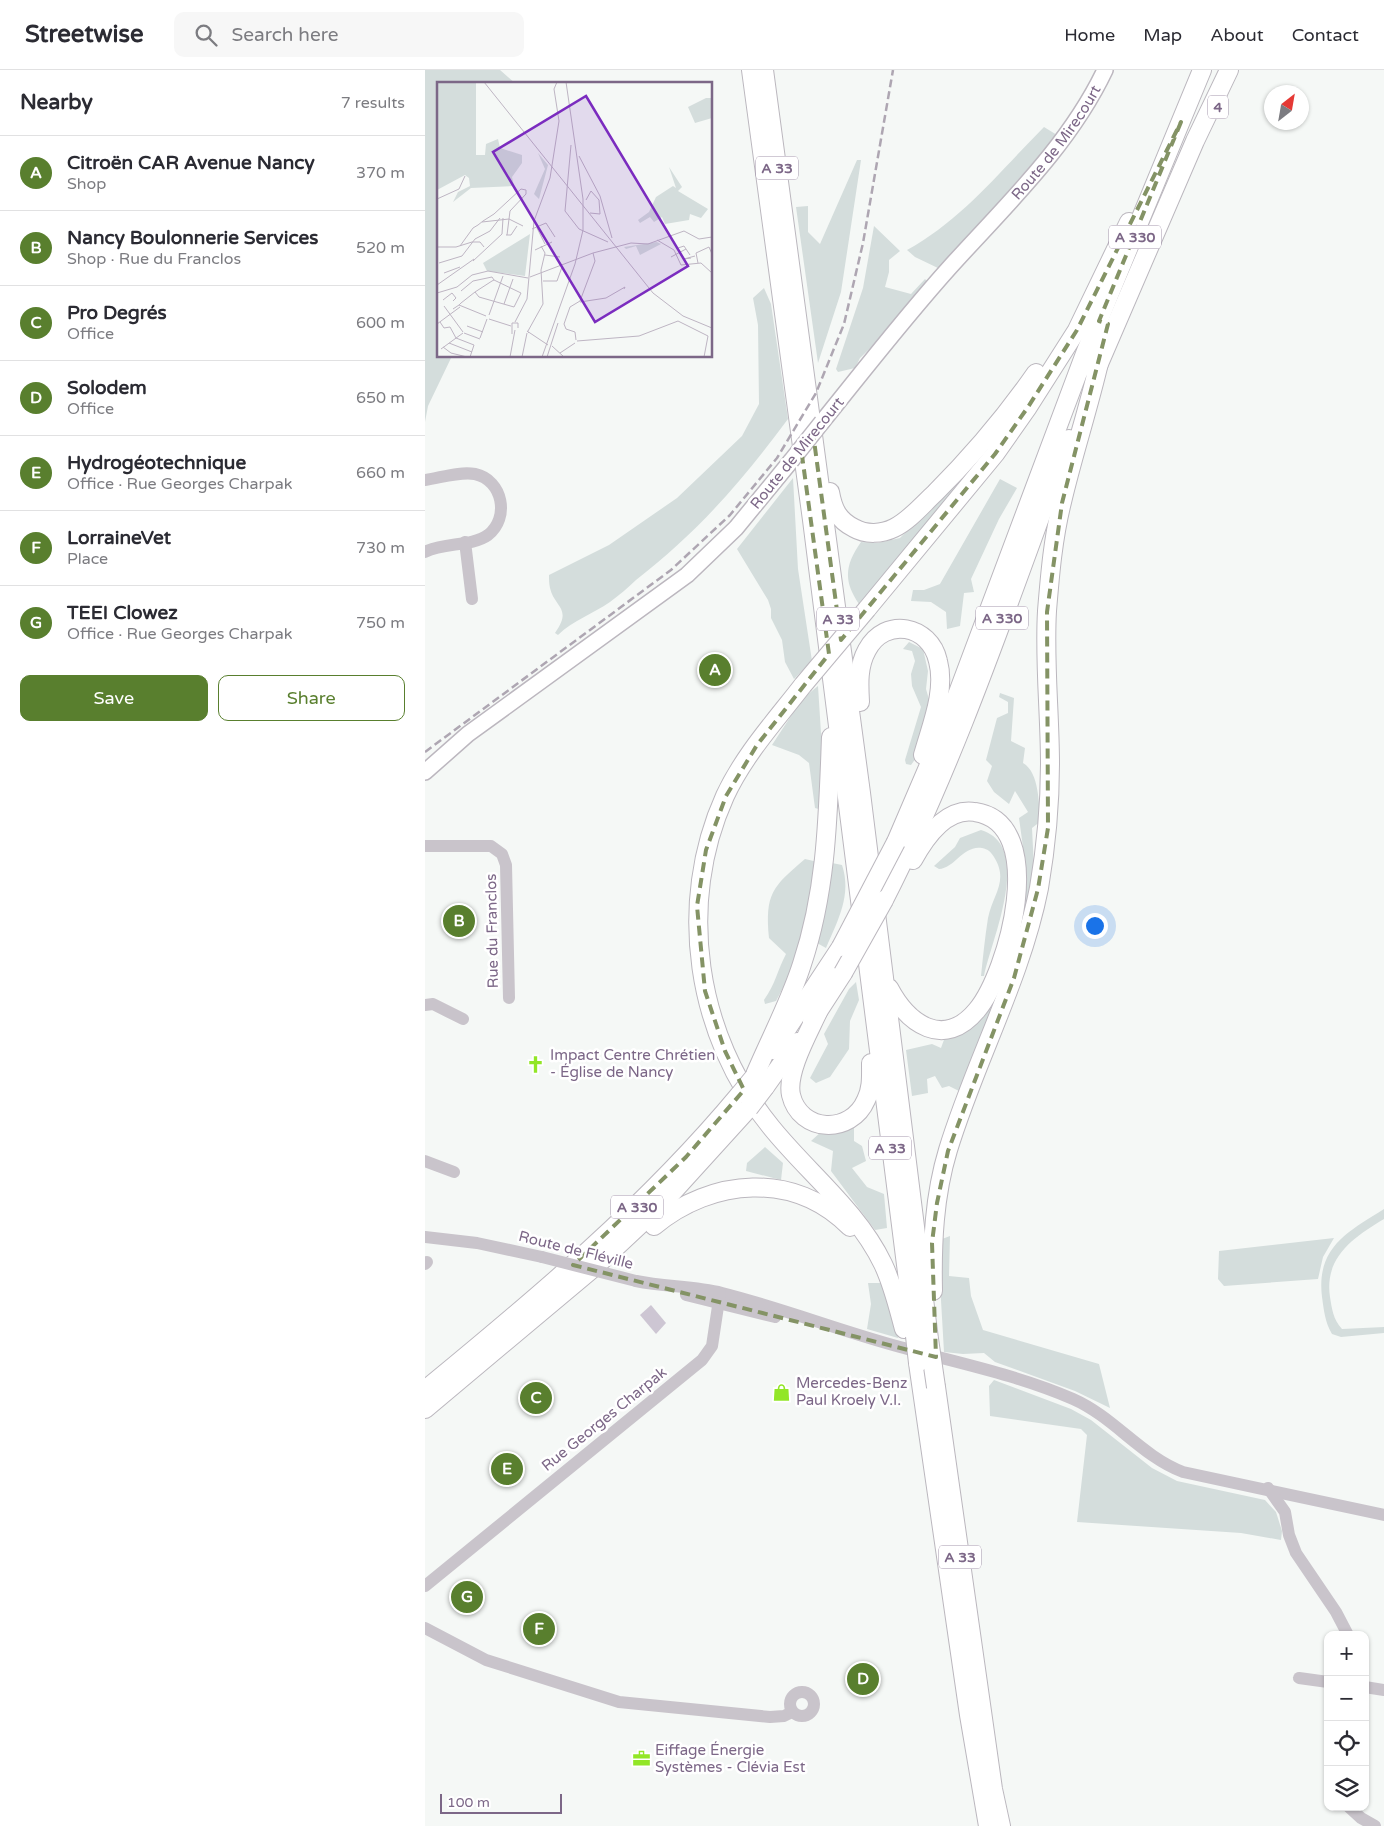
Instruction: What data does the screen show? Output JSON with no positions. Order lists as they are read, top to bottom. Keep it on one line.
{"streets":{"highway":["4","A 33","A 330"],"main road":["Route de Mirecourt"],"street":["Rue du Franclos","Route de Fléville","Rue Georges Charpak"]},"crossings":[["4","A 330"],["Route de Fléville","Rue Georges Charpak"]],"places":{"church":["Impact Centre Chrétien - Église de Nancy"],"shop":["Mercedes-Benz Paul Kroely V.I."],"office":["Eiffage Énergie Systèmes - Clévia Est"]},"scale_bar":"100 m","north":"top right","page":{"header":"Streetwise","search":"Search here","nav":["Home","Map","About","Contact"],"heading":["Nearby","7 results"],"list":[{"mark":"A","name":"Citroën CAR Avenue Nancy","note":"Shop","value":"370 m"},{"mark":"B","name":"Nancy Boulonnerie Services","note":"Shop · Rue du Franclos","value":"520 m"},{"mark":"C","name":"Pro Degrés","note":"Office","value":"600 m"},{"mark":"D","name":"Solodem","note":"Office","value":"650 m"},{"mark":"E","name":"Hydrogéotechnique","note":"Office · Rue Georges Charpak","value":"660 m"},{"mark":"F","name":"LorraineVet","note":"Place","value":"730 m"},{"mark":"G","name":"TEEI Clowez","note":"Office · Rue Georges Charpak","value":"750 m"}],"pins":["A","B","C","E","G","F","D"],"buttons":["Save","Share"],"map_buttons":["+","−"],"scale":"100 m"}}
